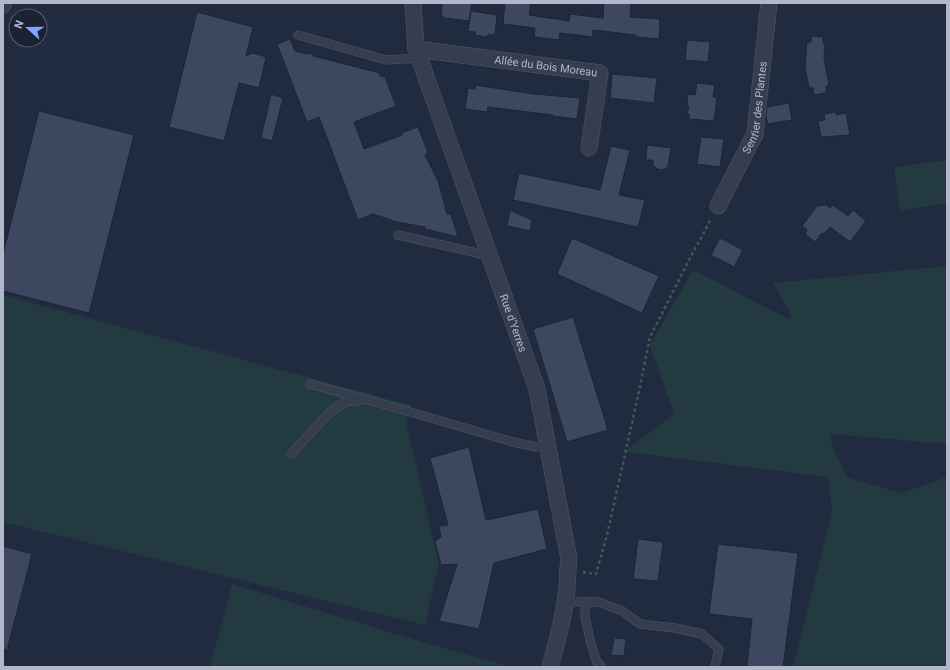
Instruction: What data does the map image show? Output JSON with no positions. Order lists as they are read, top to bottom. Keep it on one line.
{"streets":{"street":["Allée du Bois Moreau","Sentier des Plantes","Rue d'Yerres"]},"crossings":[["Allée du Bois Moreau","Rue d'Yerres"]],"north":"left"}
